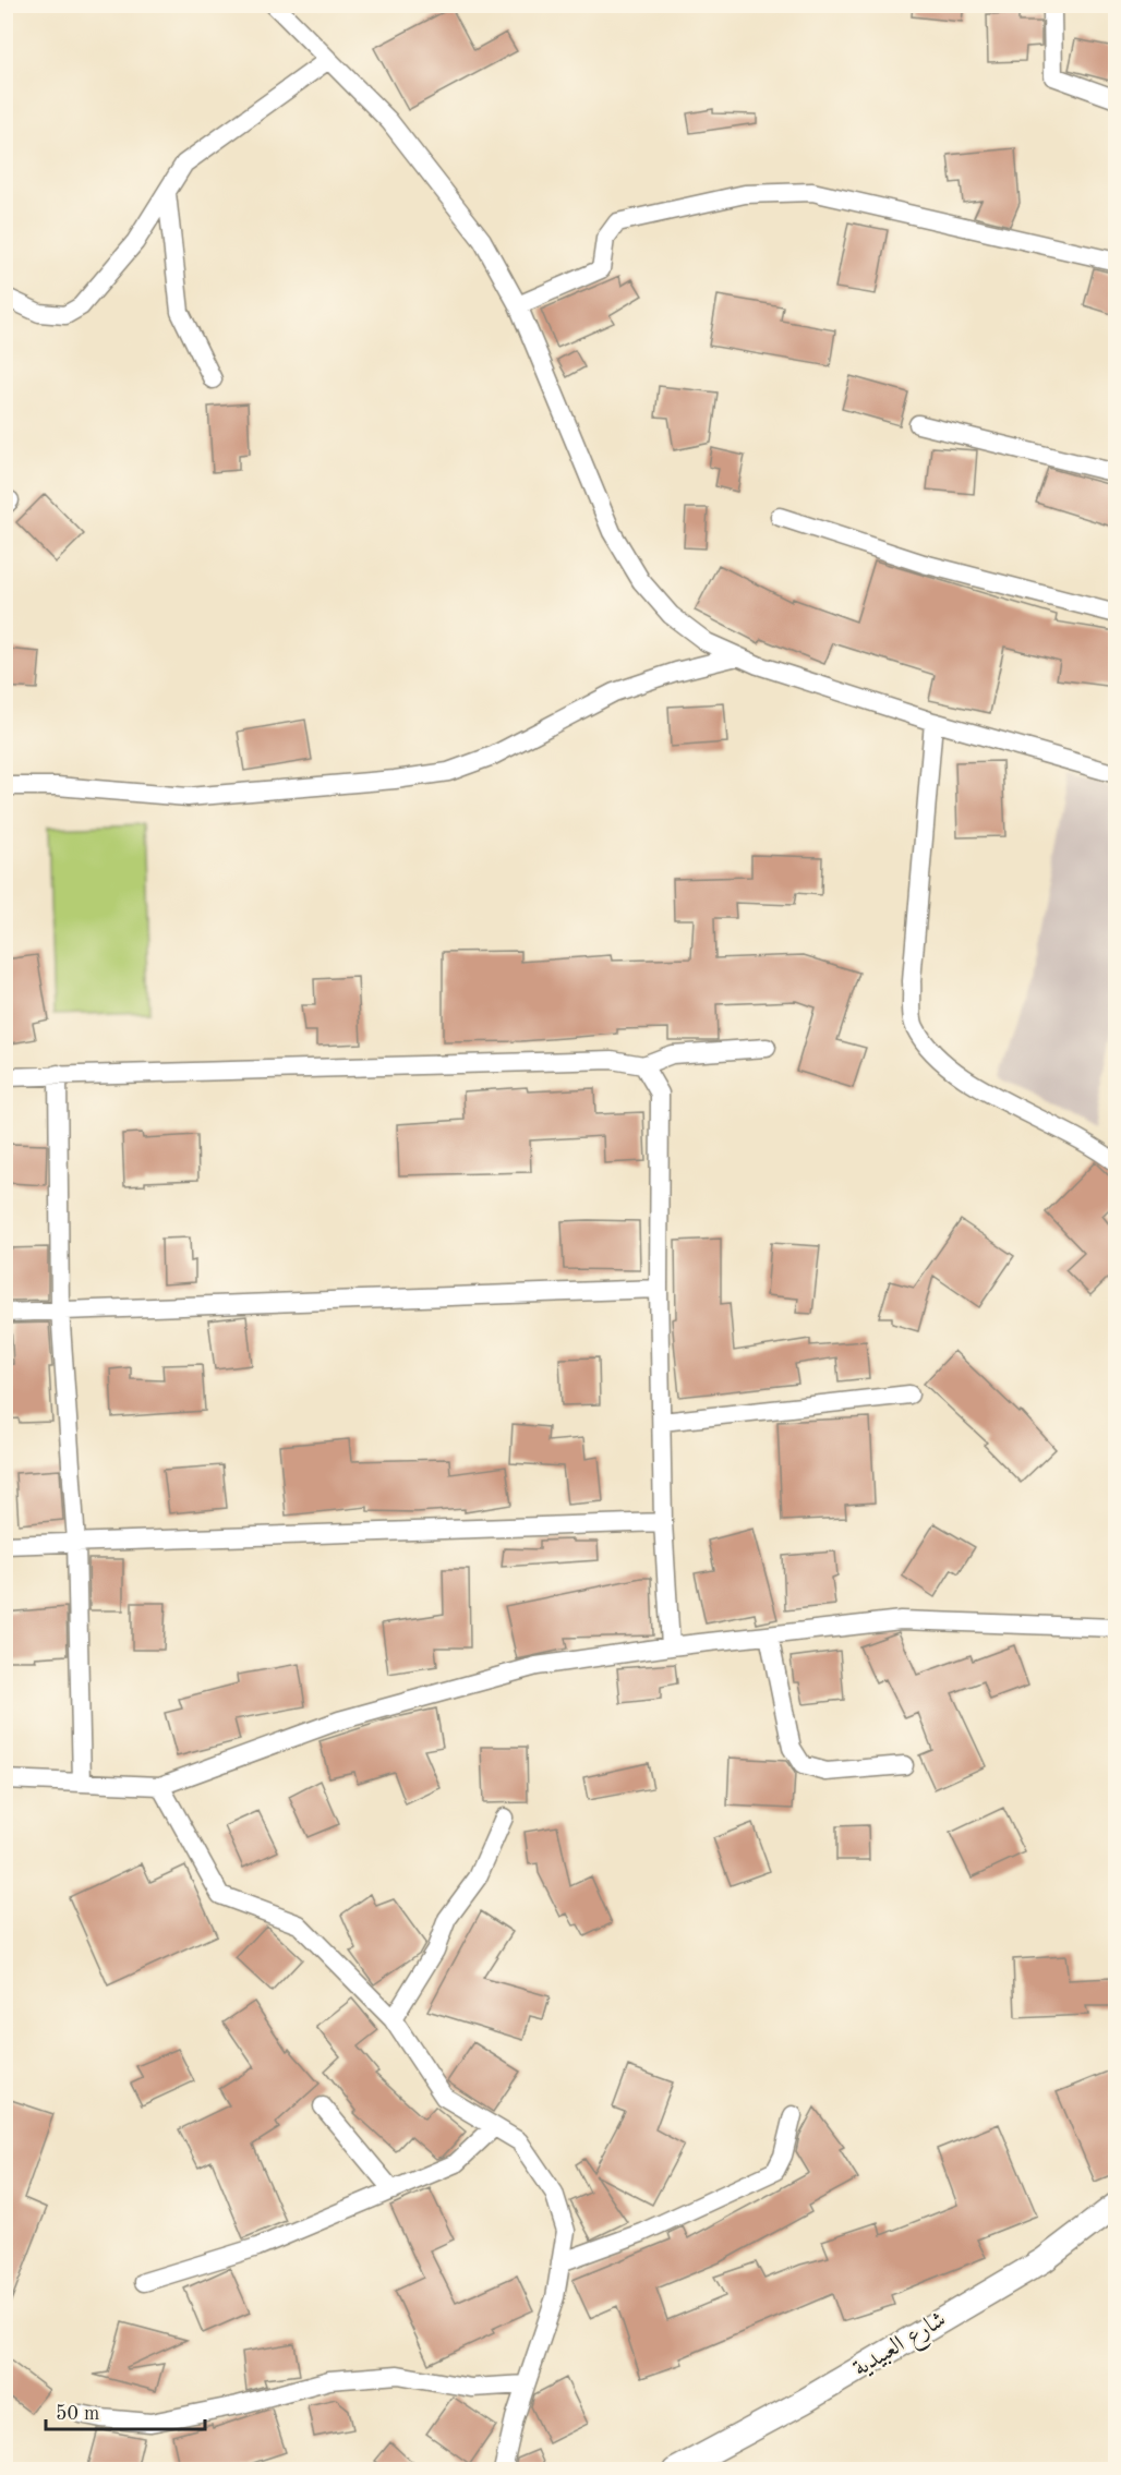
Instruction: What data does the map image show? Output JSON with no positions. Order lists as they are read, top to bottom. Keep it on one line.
{"streets":{"main road":["شارع العبيدية"]},"scale_bar":"50 m"}
